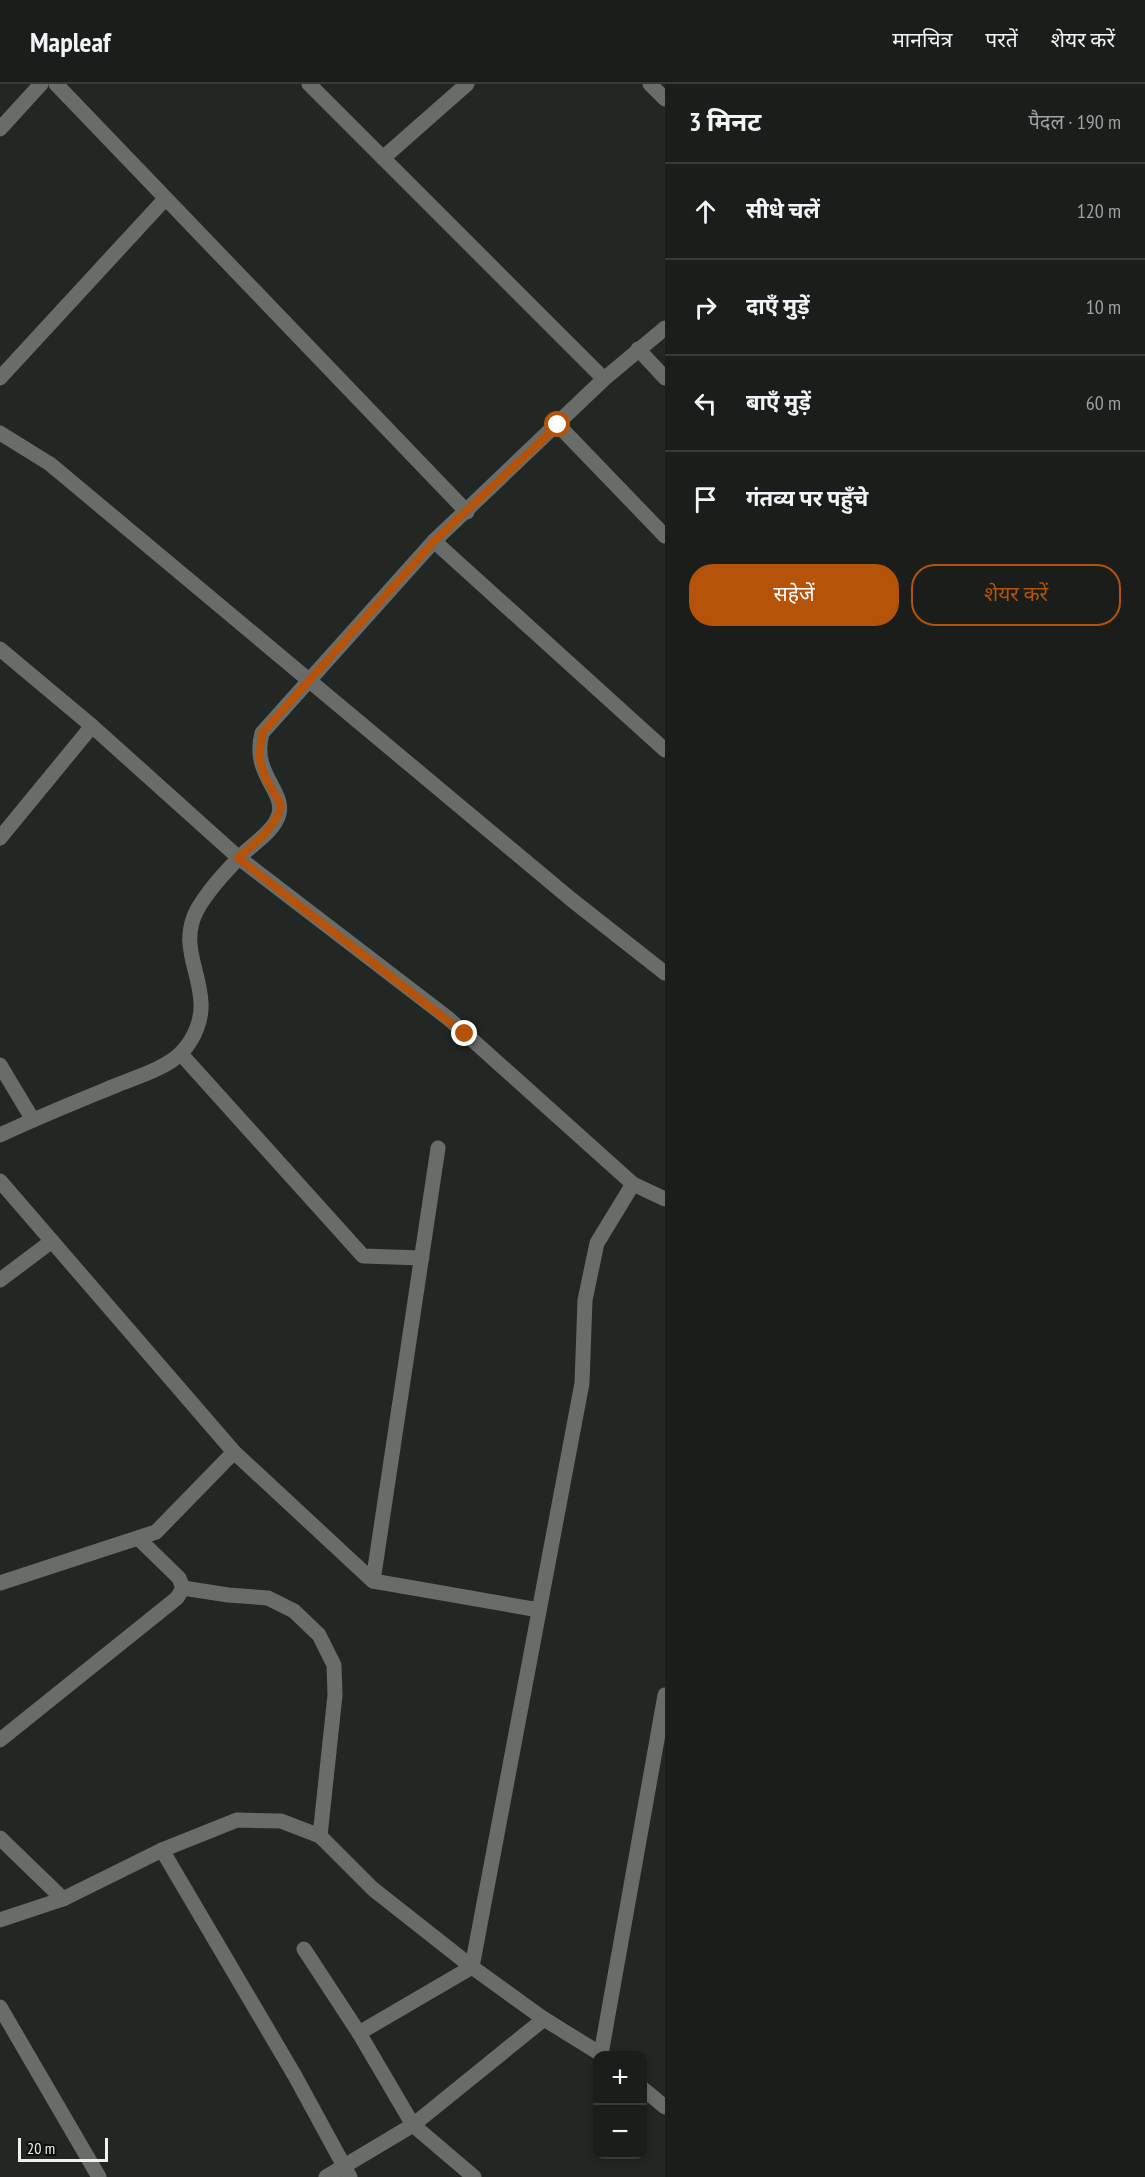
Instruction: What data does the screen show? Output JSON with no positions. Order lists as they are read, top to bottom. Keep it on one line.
{"scale_bar":"20 m","page":{"header":"Mapleaf","nav":["मानचित्र","परतें","शेयर करें"],"heading":["3 मिनट","पैदल · 190 m"],"list":[["सीधे चलें","120 m"],["दाएँ मुड़ें","10 m"],["बाएँ मुड़ें","60 m"],"गंतव्य पर पहुँचे"],"buttons":["सहेजें","शेयर करें"],"map_buttons":["+","−"],"scale":"20 m"}}
